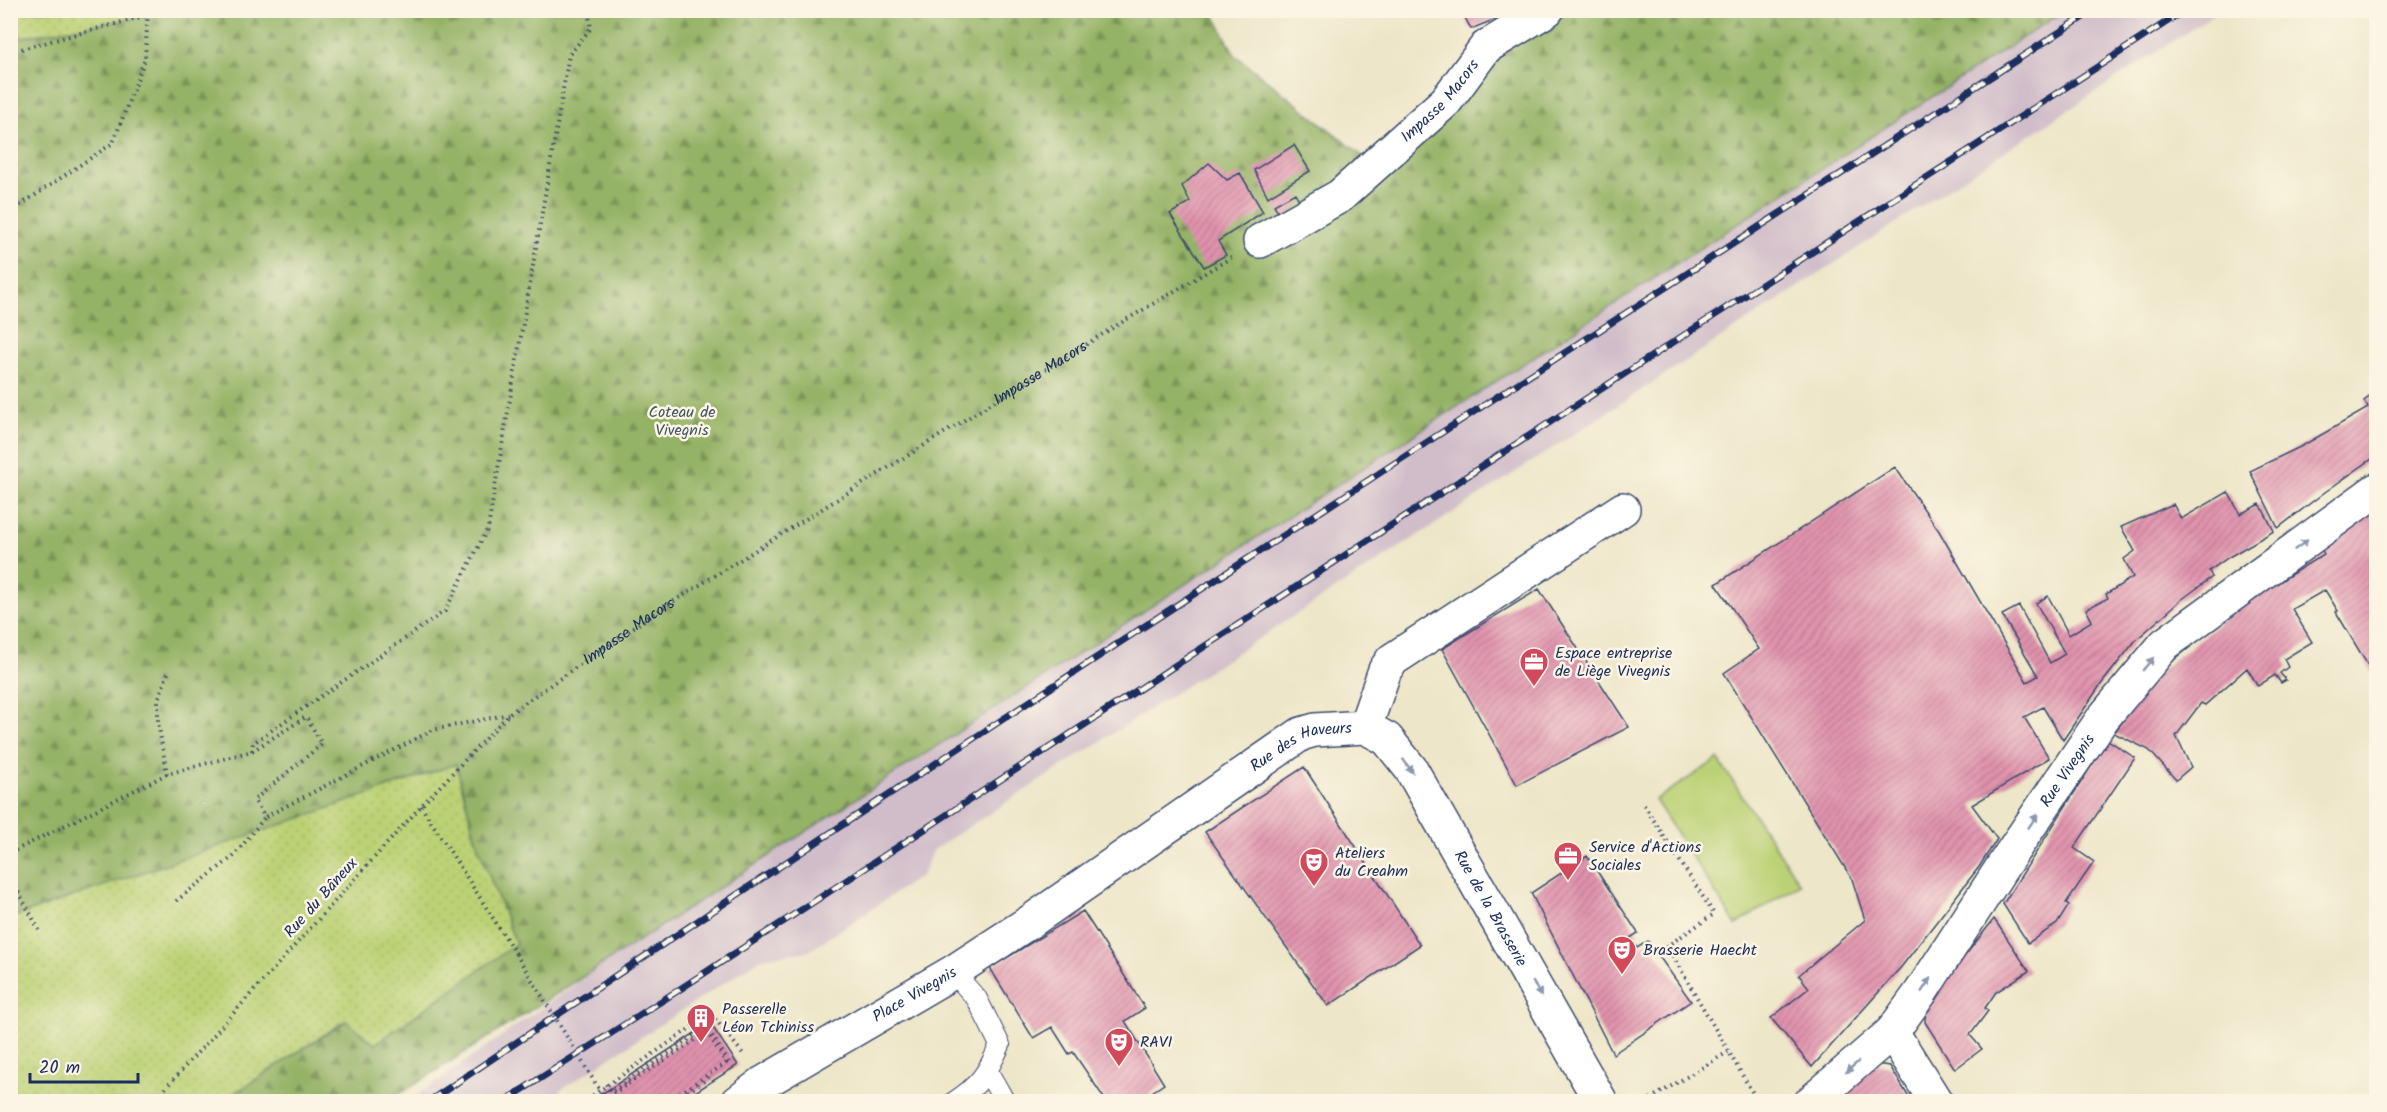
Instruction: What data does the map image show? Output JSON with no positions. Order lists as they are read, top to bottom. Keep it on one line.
{"streets":{"street":["Impasse Macors","Rue des Haveurs","Rue Vivegnis","Rue de la Brasserie","Place Vivegnis"],"path":["Rue du Bâneux"]},"crossings":[["Impasse Macors","Rue du Bâneux"],["Rue des Haveurs","Rue de la Brasserie"],["Rue des Haveurs","Place Vivegnis"]],"one_way":["Rue de la Brasserie"],"parks":["Coteau de Vivegnis"],"places":{"office":["Espace entreprise de Liège Vivegnis","Service d'Actions Sociales"],"theatre":["Ateliers du Creahm","Brasserie Haecht","RAVI"],"building":["Passerelle Léon Tchiniss"]},"scale_bar":"20 m"}
